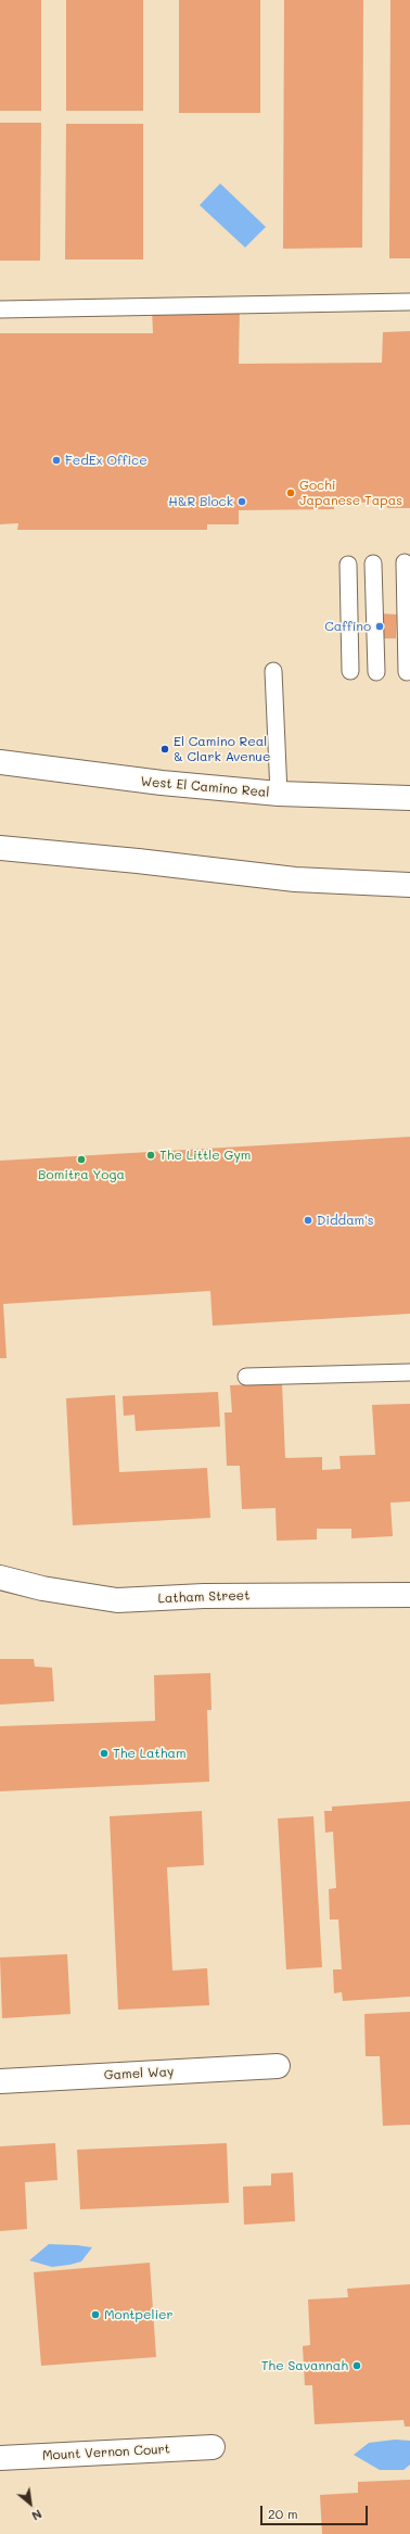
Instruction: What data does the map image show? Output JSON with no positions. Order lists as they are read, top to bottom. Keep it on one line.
{"streets":{"street":["West El Camino Real","Latham Street","Gamel Way","Mount Vernon Court"]},"places":["FedEx Office","Gochi Japanese Tapas","H&R Block","Caffino","El Camino Real & Clark Avenue","The Little Gym","Bomitra Yoga","Diddam's","The Latham","Montpelier","The Savannah"],"scale_bar":"20 m","north":"bottom right"}
